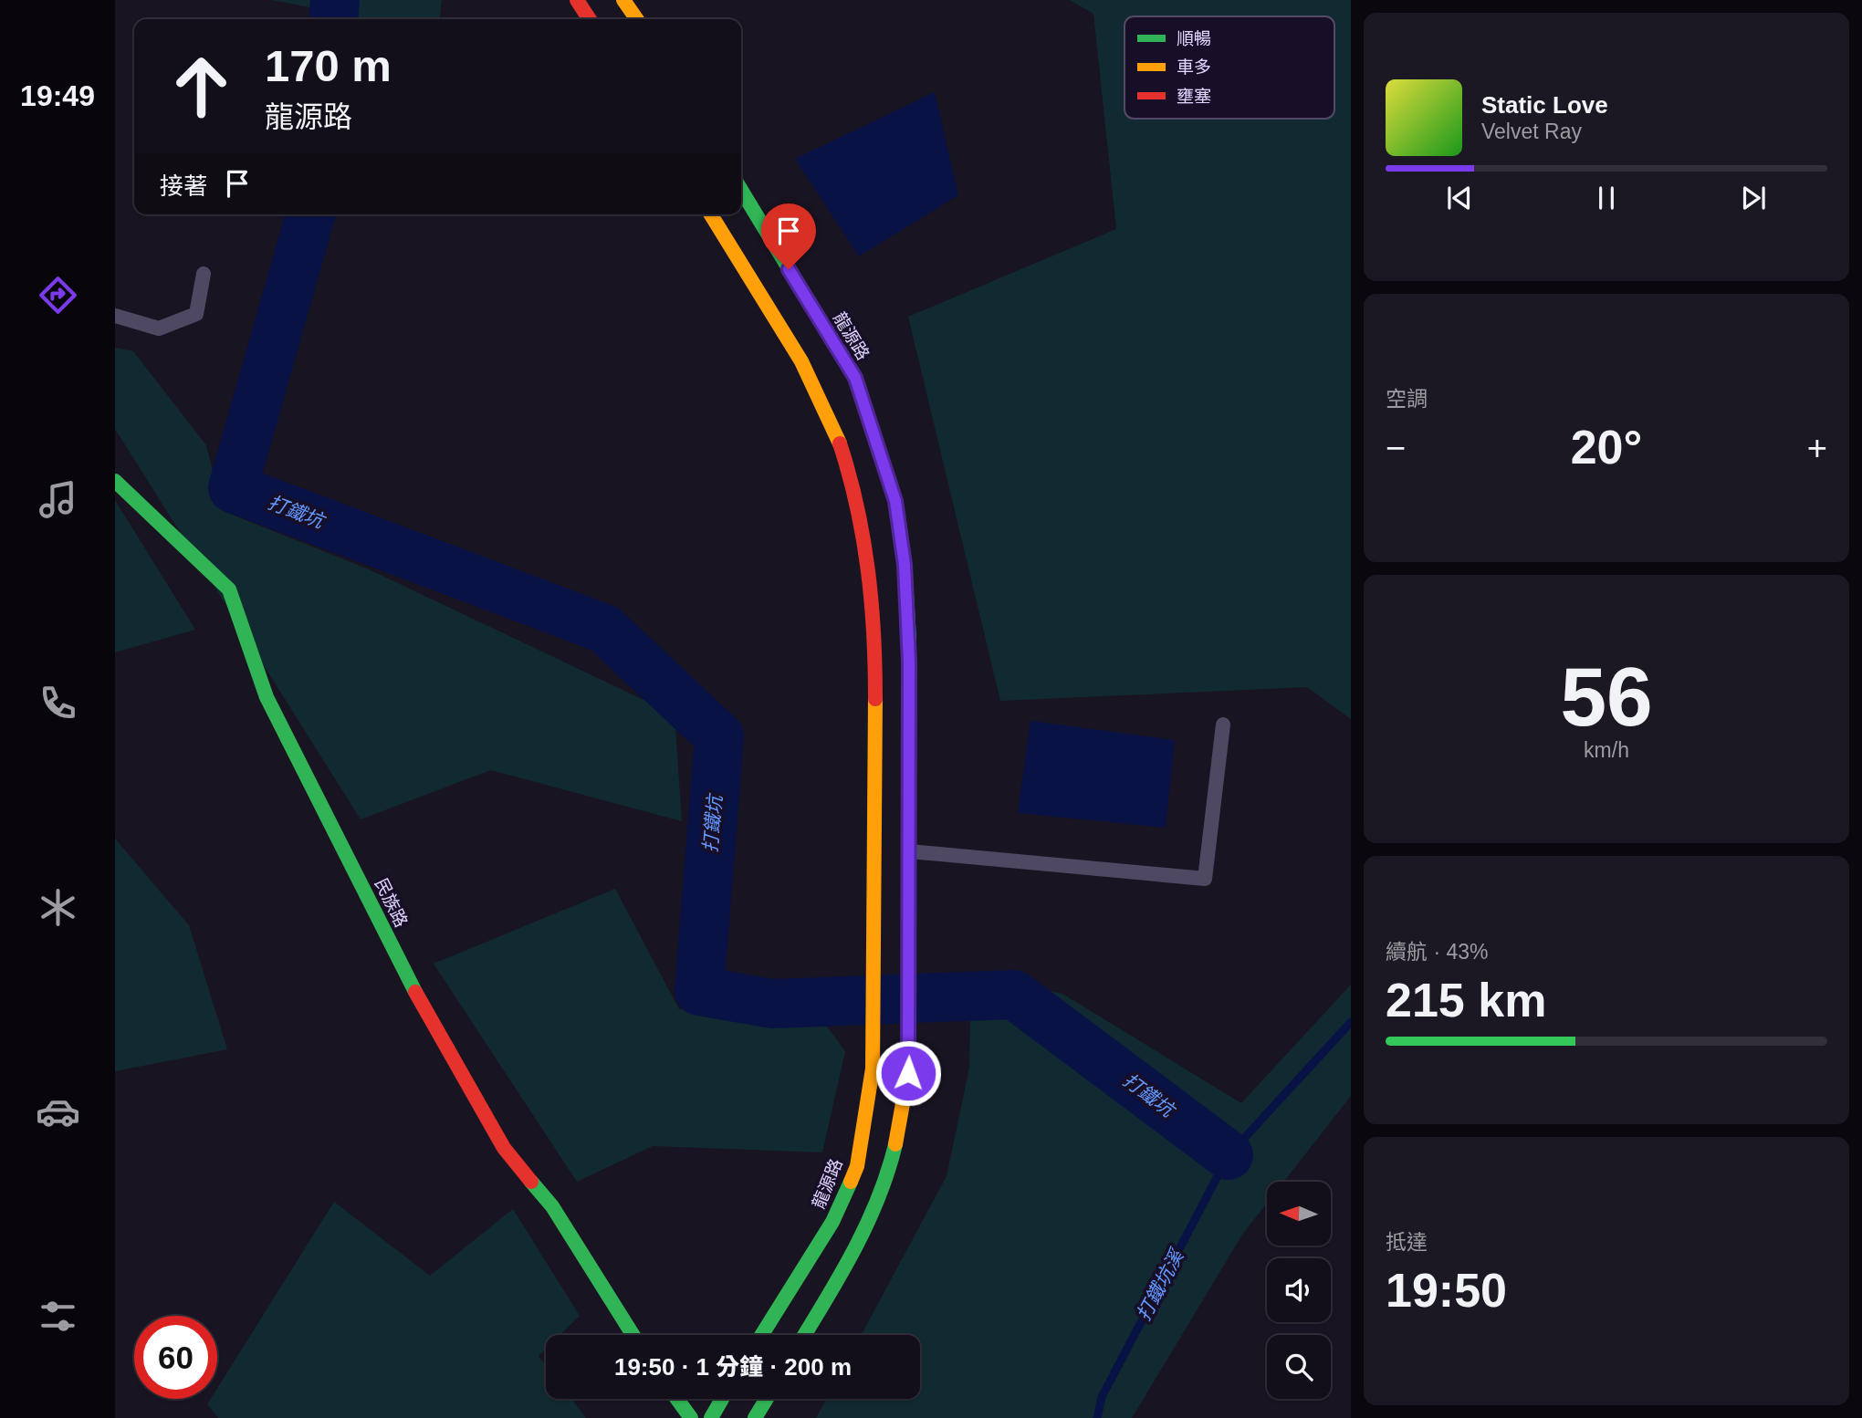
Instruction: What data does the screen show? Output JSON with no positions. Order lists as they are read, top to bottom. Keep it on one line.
{"streets":{"main road":["龍源路","民族路"]},"water":["打鐵坑","打鐵坑溪"],"legend":["順暢","車多","壅塞"],"north":"left","page":{"tabs":"19:49","turn":["170 m","龍源路"],"song":["Static Love","Velvet Ray"],"then":"接著","tile":["空調",["56","km/h"],["續航 · 43%","215 km"],["抵達","19:50"]],"heat":["−","20°","+"],"limit":"60","trip":"19:50 · 1 分鐘 · 200 m"}}
